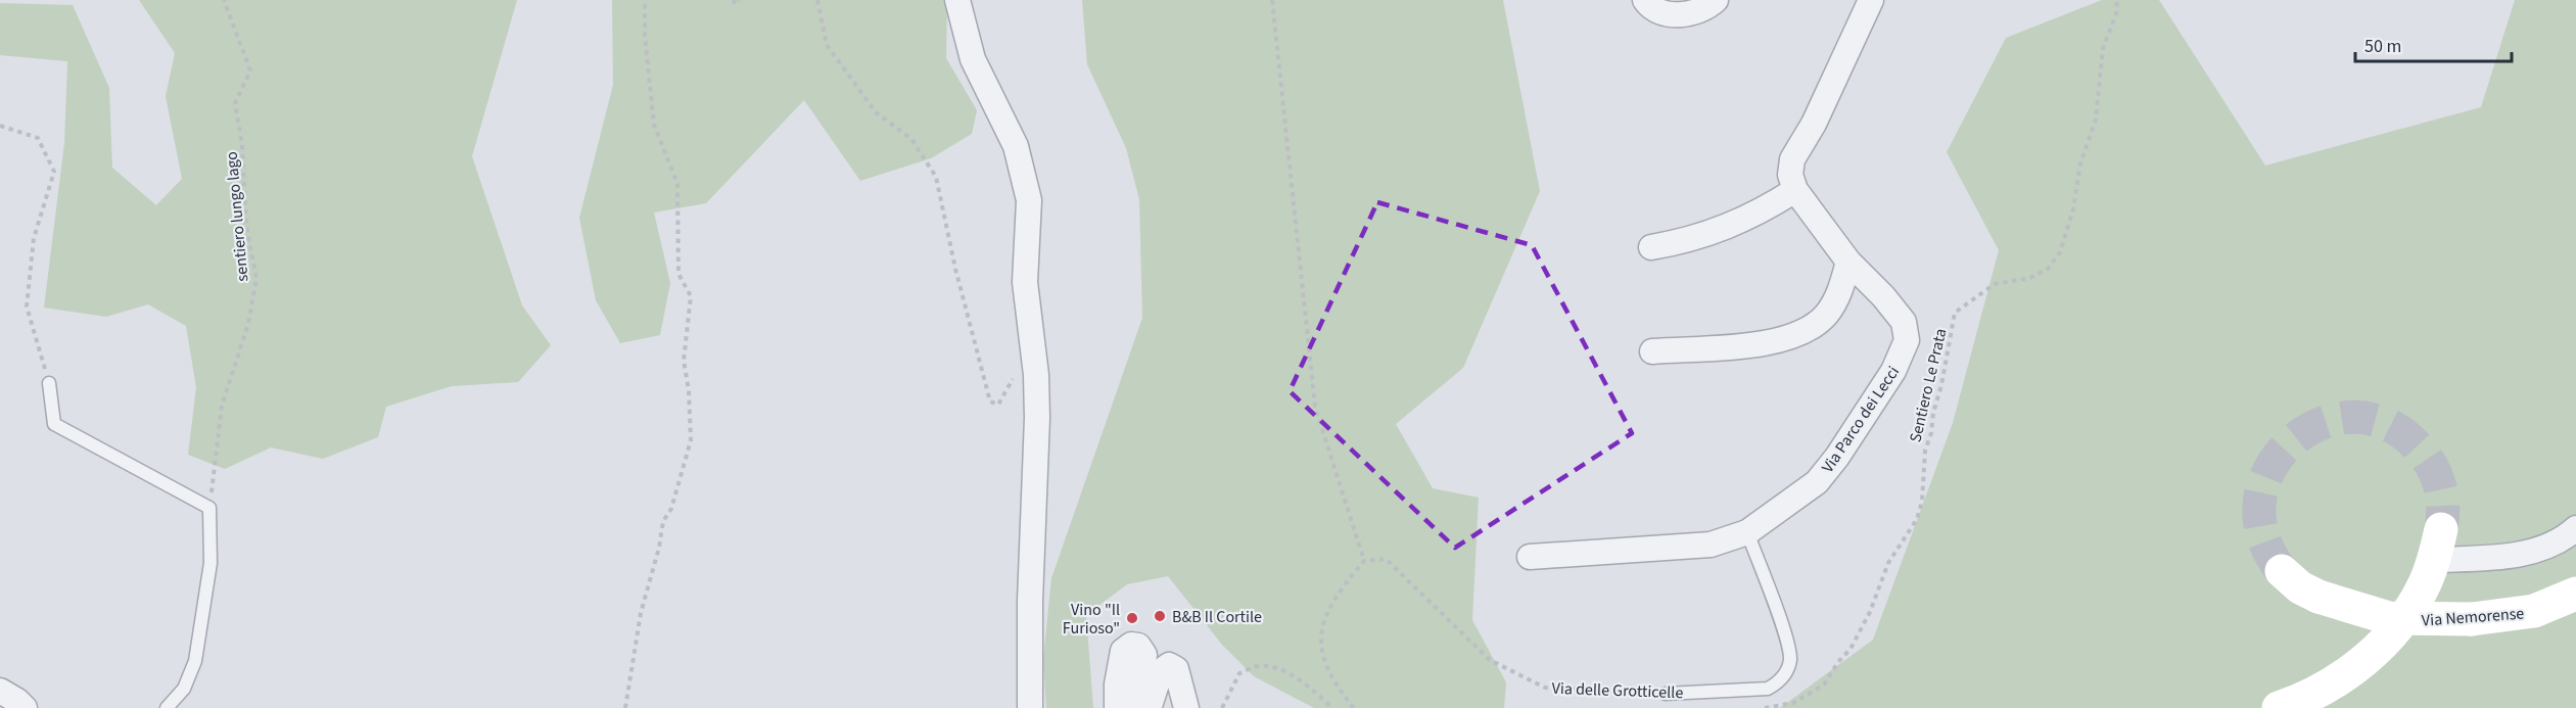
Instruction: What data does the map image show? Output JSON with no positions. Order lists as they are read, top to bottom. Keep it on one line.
{"streets":{"main road":["Via Nemorense"],"street":["Via Parco dei Lecci"],"lane":["Via delle Grotticelle"],"path":["sentiero lungo lago","Sentiero Le Prata"]},"crossings":[["Via Parco dei Lecci","Via delle Grotticelle"]],"places":["B&B Il Cortile","Vino \"Il Furioso\""],"scale_bar":"50 m"}
